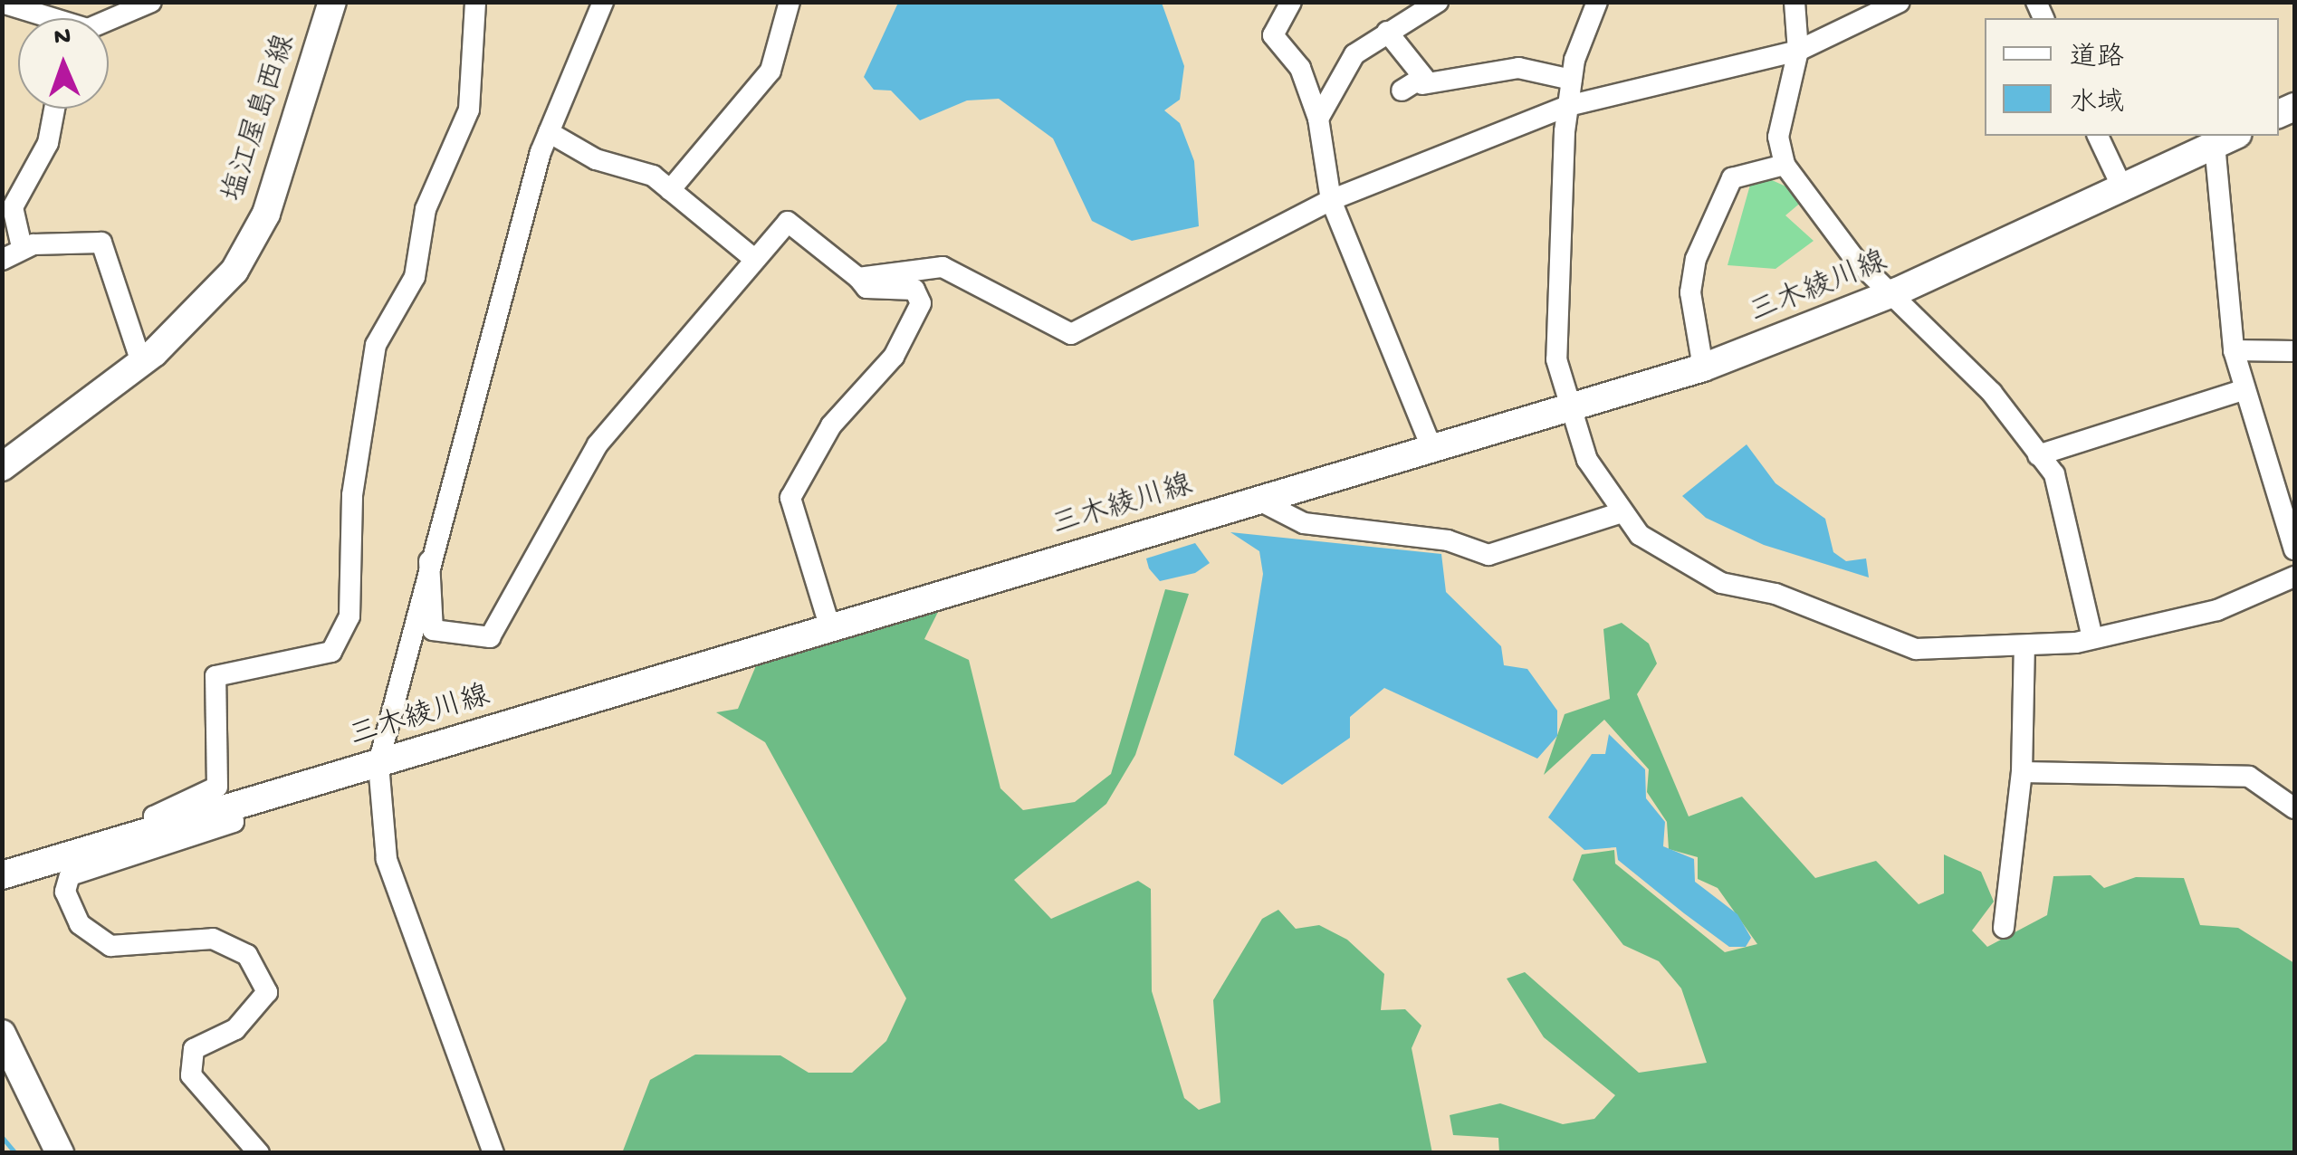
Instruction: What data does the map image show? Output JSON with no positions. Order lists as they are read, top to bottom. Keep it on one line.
{"streets":{"main road":["塩江屋島西線","三木綾川線"]},"legend":["道路","水域"],"north":"top"}
